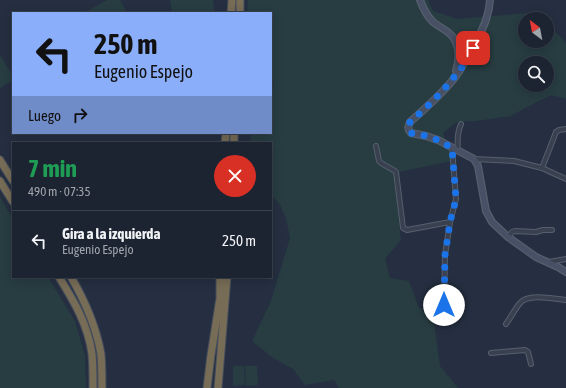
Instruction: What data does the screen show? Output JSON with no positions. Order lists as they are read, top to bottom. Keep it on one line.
{"north":"top left","page":{"turn":["250 m","Eugenio Espejo"],"then":"Luego","heading":["7 min","490 m · 07:35"],"list":[{"name":"Gira a la izquierda","note":"Eugenio Espejo","value":"250 m"}]}}
